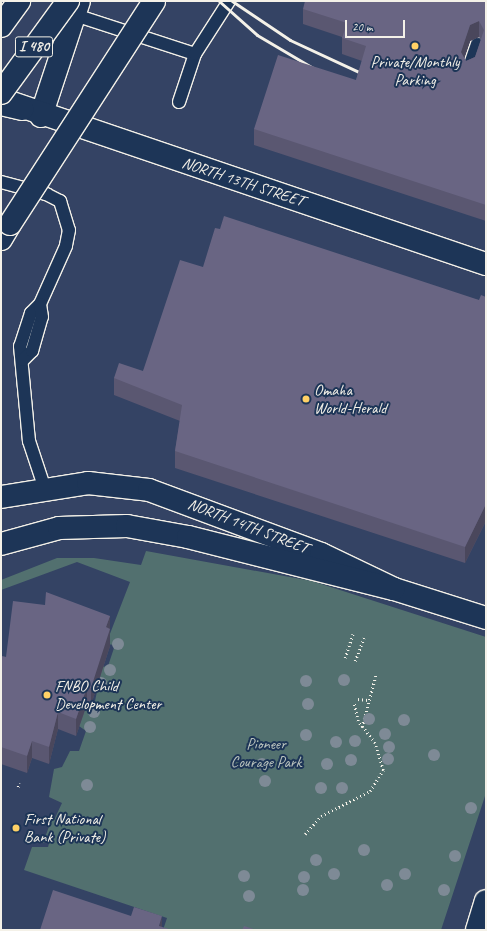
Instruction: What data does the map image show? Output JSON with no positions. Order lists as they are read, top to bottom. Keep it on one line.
{"streets":{"main road":["I 480","NORTH 13TH STREET","NORTH 14TH STREET"]},"parks":["Pioneer Courage Park"],"places":["Private/Monthly Parking","Omaha World-Herald","FNBO Child Development Center","First National Bank (Private)"],"scale_bar":"20 m"}
